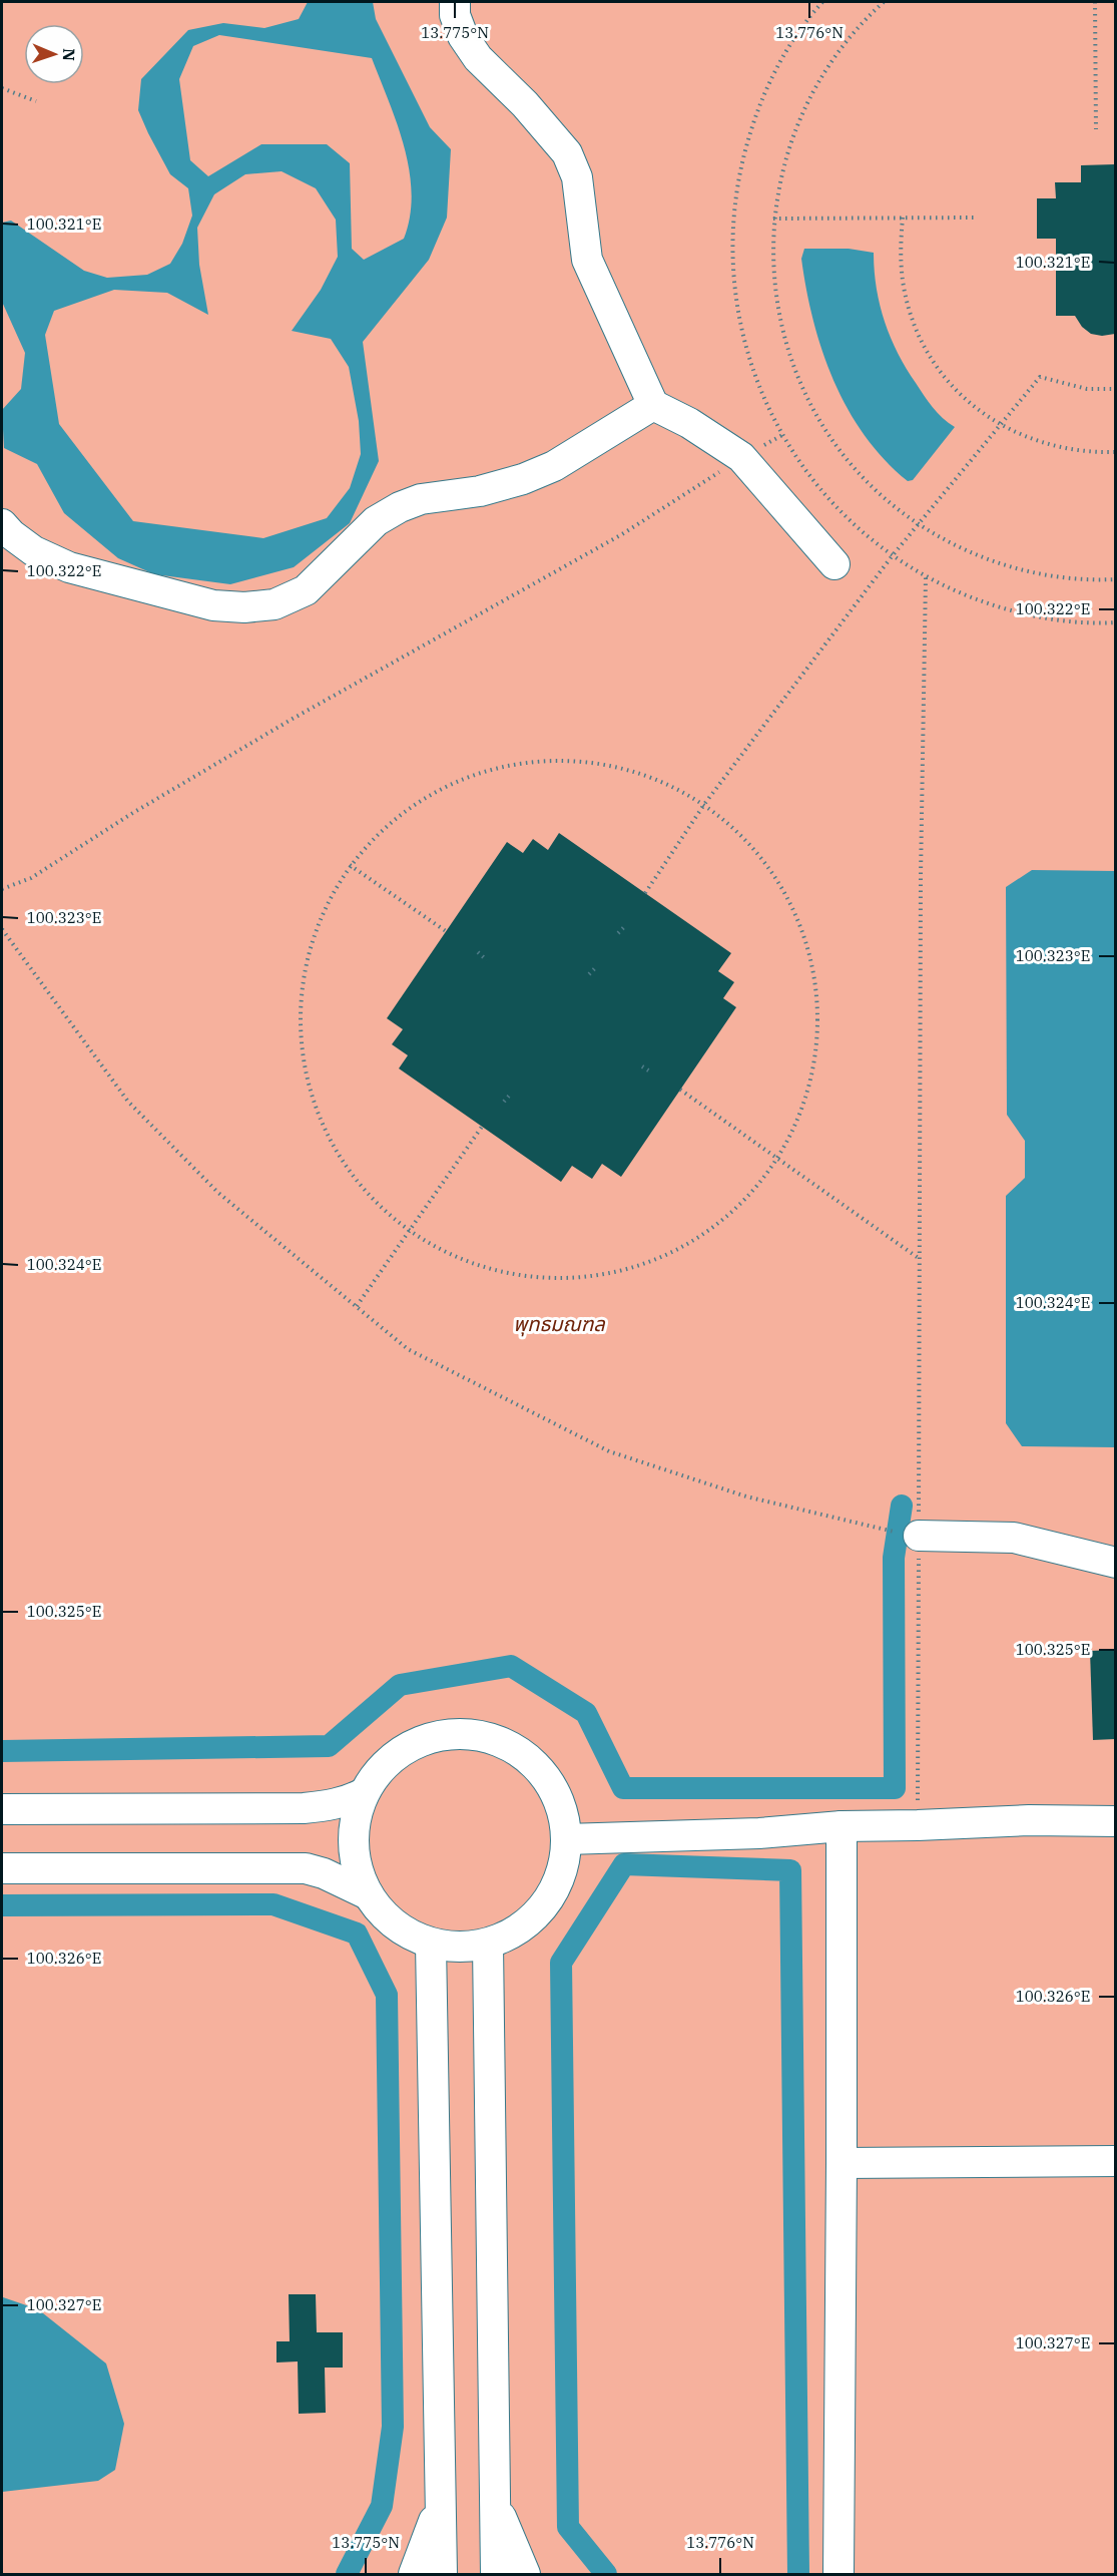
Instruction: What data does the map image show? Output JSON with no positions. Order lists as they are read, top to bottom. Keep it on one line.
{"parks":["พุทธมณฑล"],"north":"right","coordinates":["13.775°N","13.776°N","100.321°E","100.322°E","100.323°E","100.324°E","100.325°E","100.326°E","100.327°E"]}
